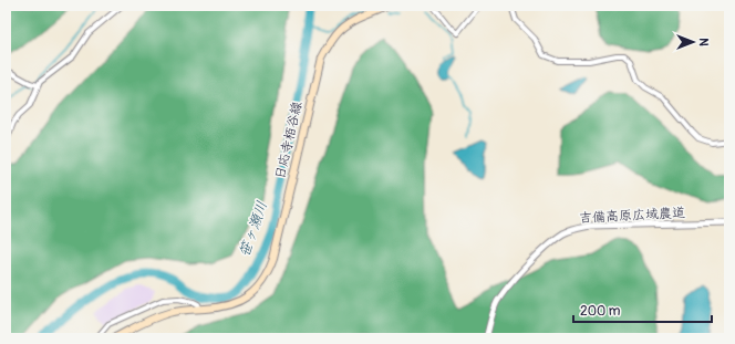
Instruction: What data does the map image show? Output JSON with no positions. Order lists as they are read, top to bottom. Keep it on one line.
{"streets":{"main road":["日応寺栢谷線"],"street":["吉備高原広域農道"]},"water":["笹ヶ瀬川"],"scale_bar":"200 m","north":"right"}
